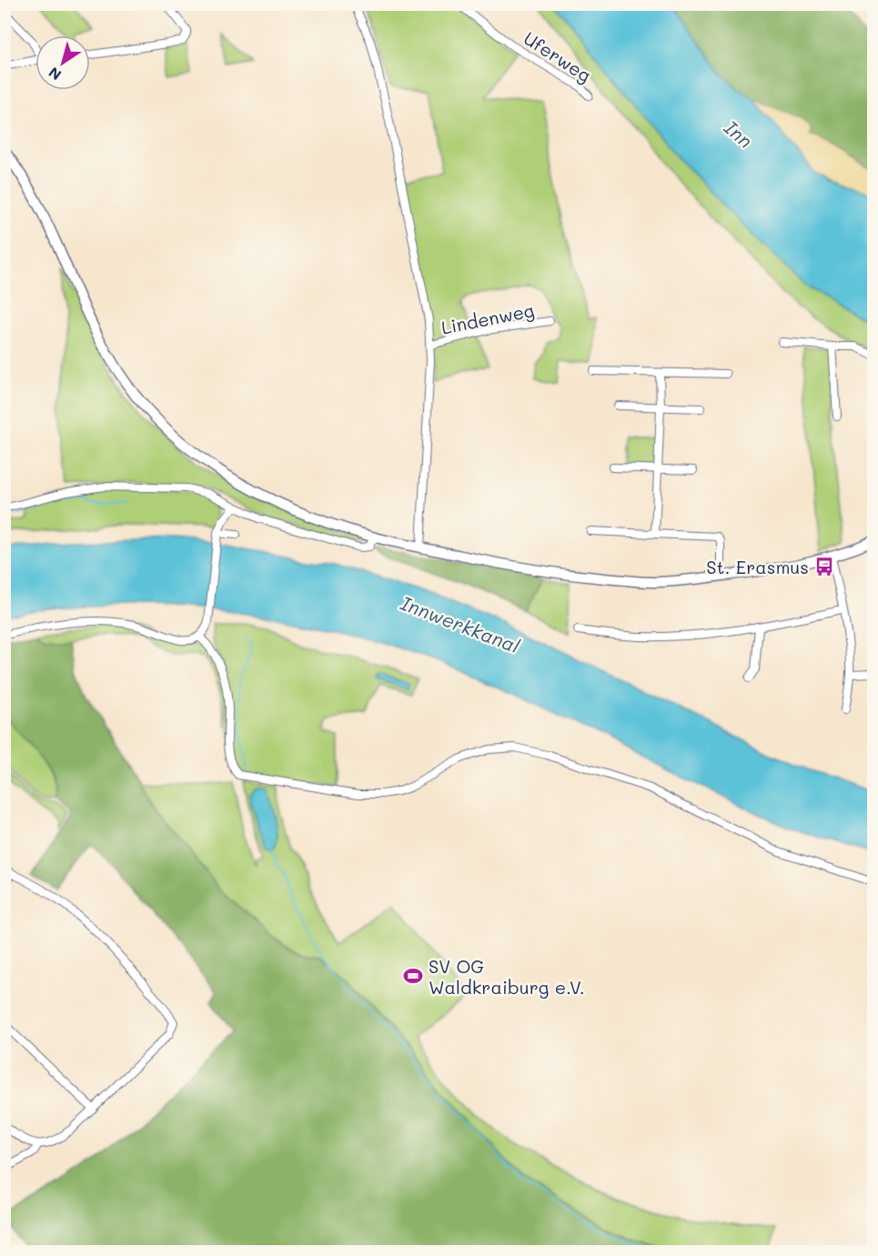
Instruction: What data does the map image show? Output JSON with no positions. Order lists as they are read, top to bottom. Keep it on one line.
{"streets":{"street":["Uferweg","Lindenweg"]},"water":["Inn","Innwerkkanal"],"places":{"bus stop":["St. Erasmus"],"sports":["SV OG Waldkraiburg e.V."]},"north":"bottom left"}
